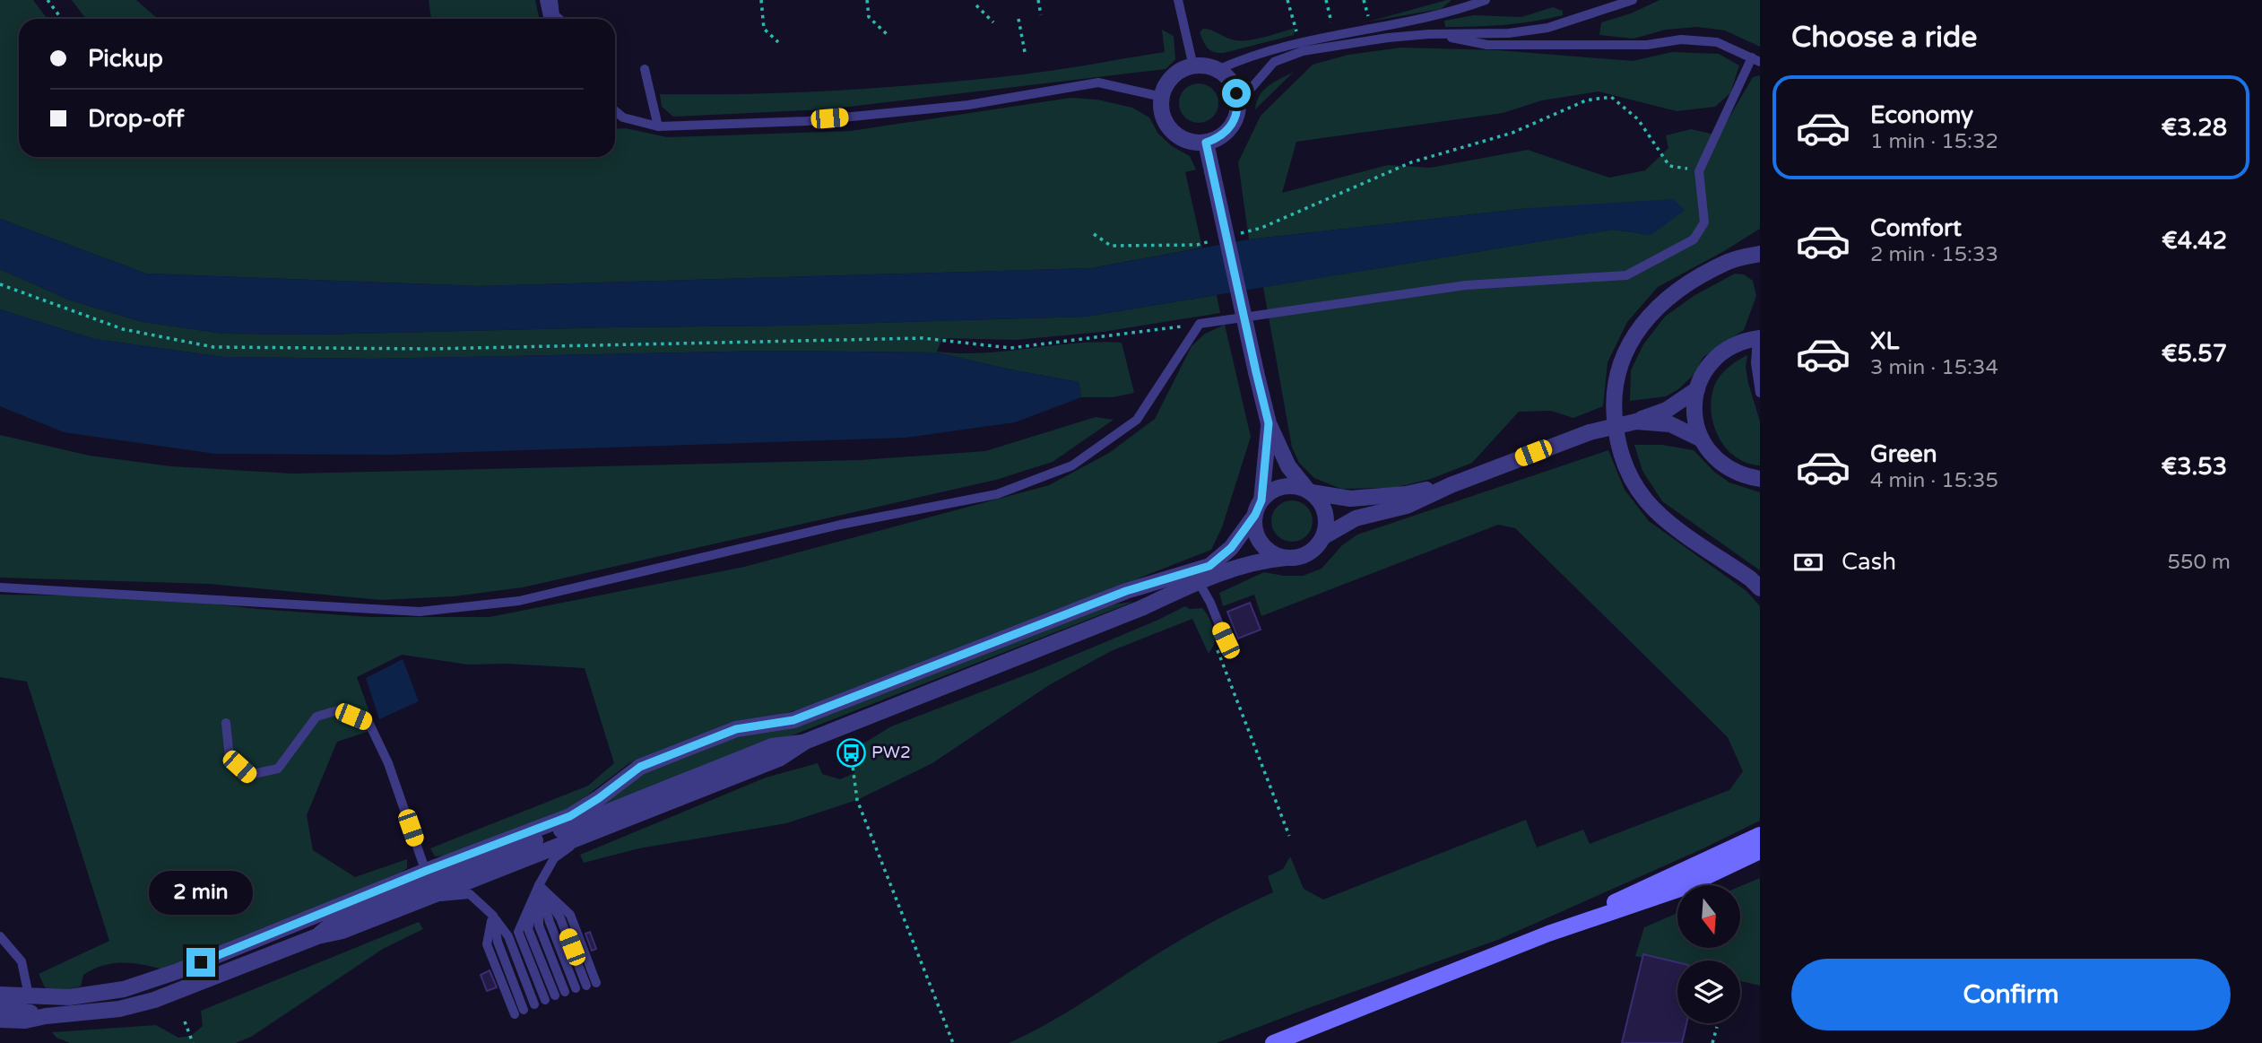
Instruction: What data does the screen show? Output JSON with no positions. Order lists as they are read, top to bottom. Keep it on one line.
{"places":{"bus stop":["PW2"]},"north":"bottom","page":{"heading":"Choose a ride","banner":["Pickup","Drop-off"],"list":[{"name":"Economy","note":"1 min · 15:32","value":"€3.28"},{"name":"Comfort","note":"2 min · 15:33","value":"€4.42"},{"name":"XL","note":"3 min · 15:34","value":"€5.57"},{"name":"Green","note":"4 min · 15:35","value":"€3.53"}],"pay":["Cash","550 m"],"bubble":"2 min","buttons":"Confirm"}}
